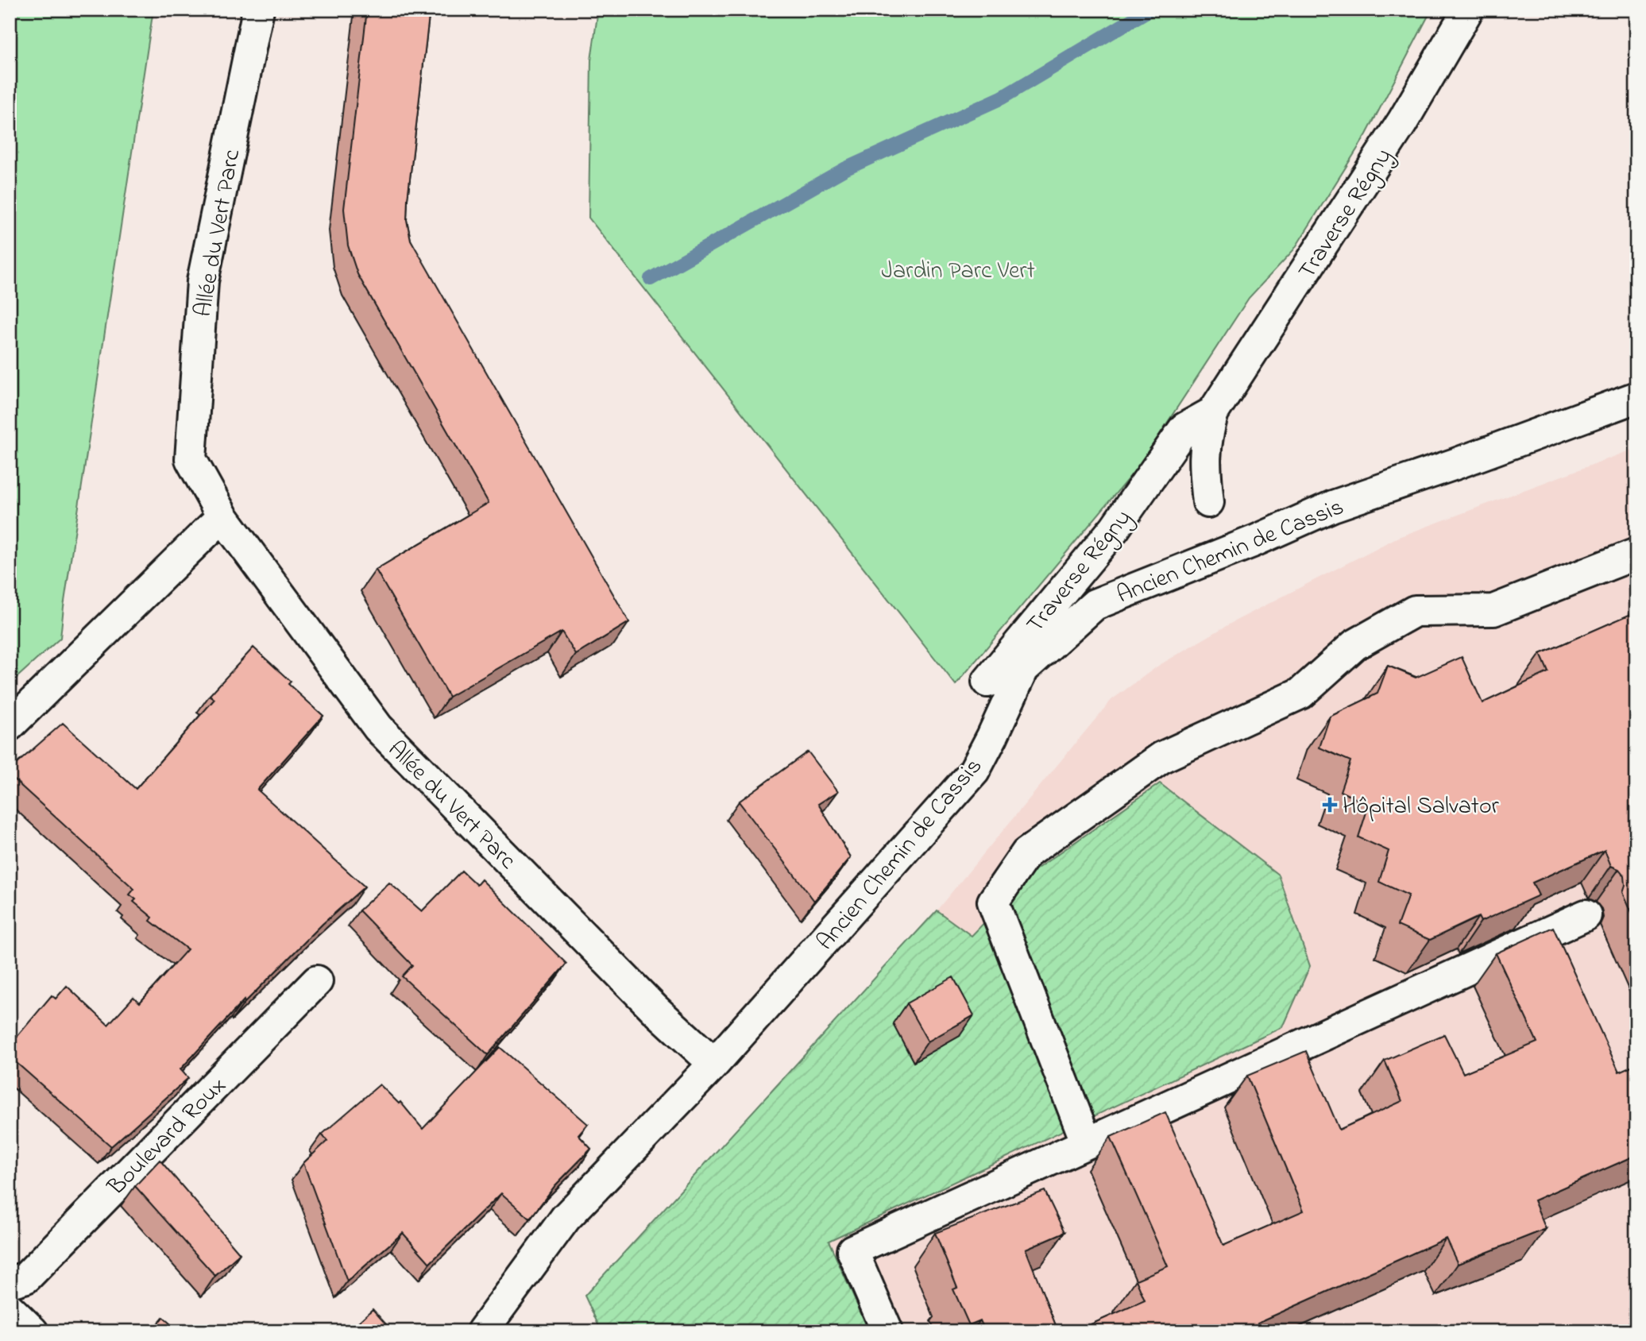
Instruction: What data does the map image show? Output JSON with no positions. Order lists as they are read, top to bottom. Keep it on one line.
{"streets":{"street":["Traverse Régny","Allée du Vert Parc","Ancien Chemin de Cassis","Boulevard Roux"]},"crossings":[["Allée du Vert Parc","Ancien Chemin de Cassis"]],"parks":["Jardin Parc Vert"],"places":{"health":["Hôpital Salvator"]}}
